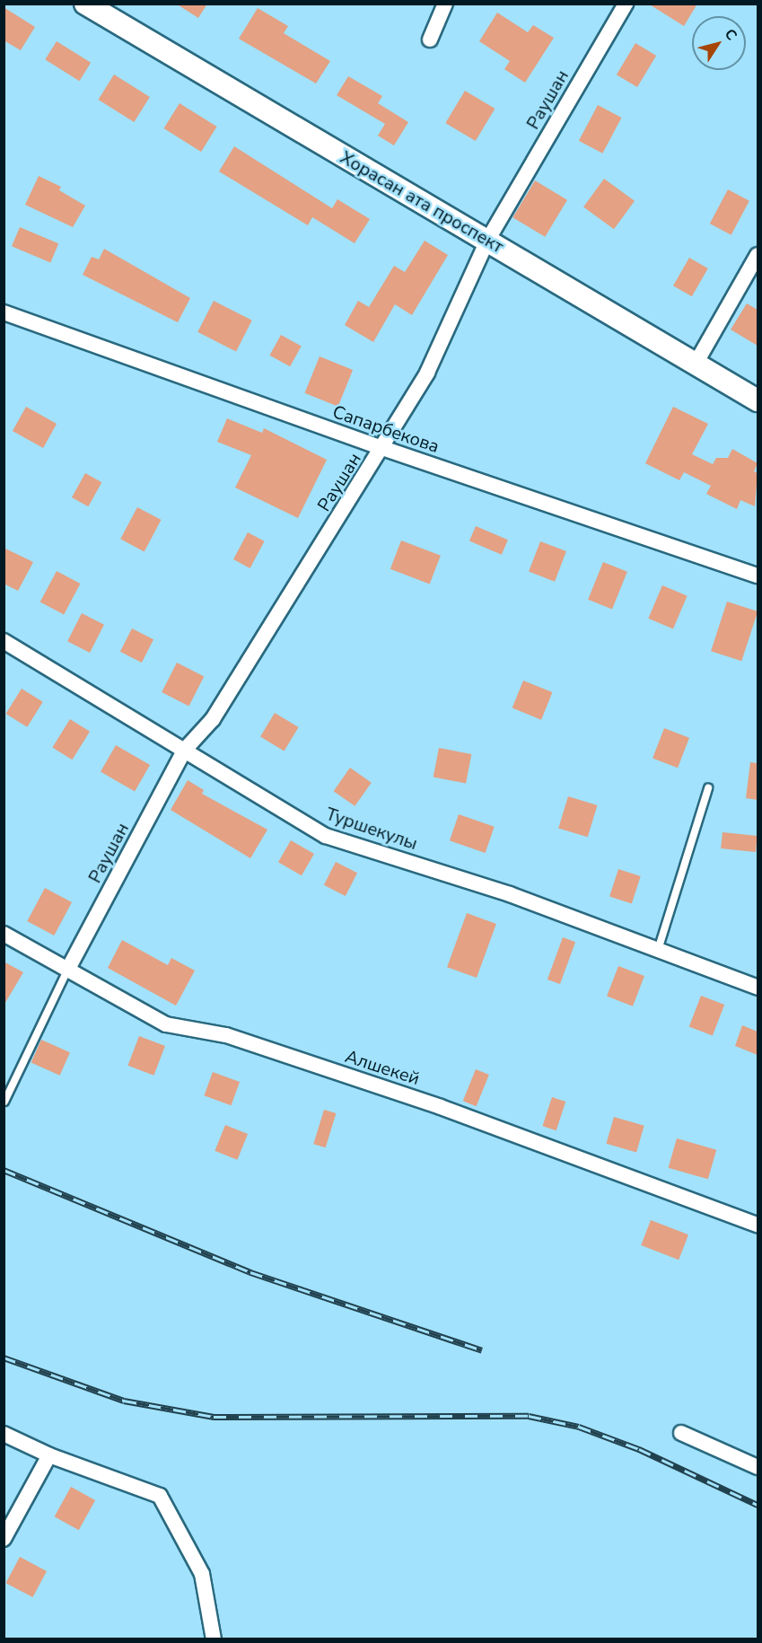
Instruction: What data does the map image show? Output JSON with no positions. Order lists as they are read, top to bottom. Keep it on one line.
{"streets":{"main road":["Хорасан ата проспект"],"street":["Раушан","Сапарбекова","Туршекулы","Алшекей"]},"crossings":[["Раушан","Хорасан ата проспект"],["Раушан","Сапарбекова"],["Раушан","Туршекулы"],["Раушан","Алшекей"]],"north":"top right"}
